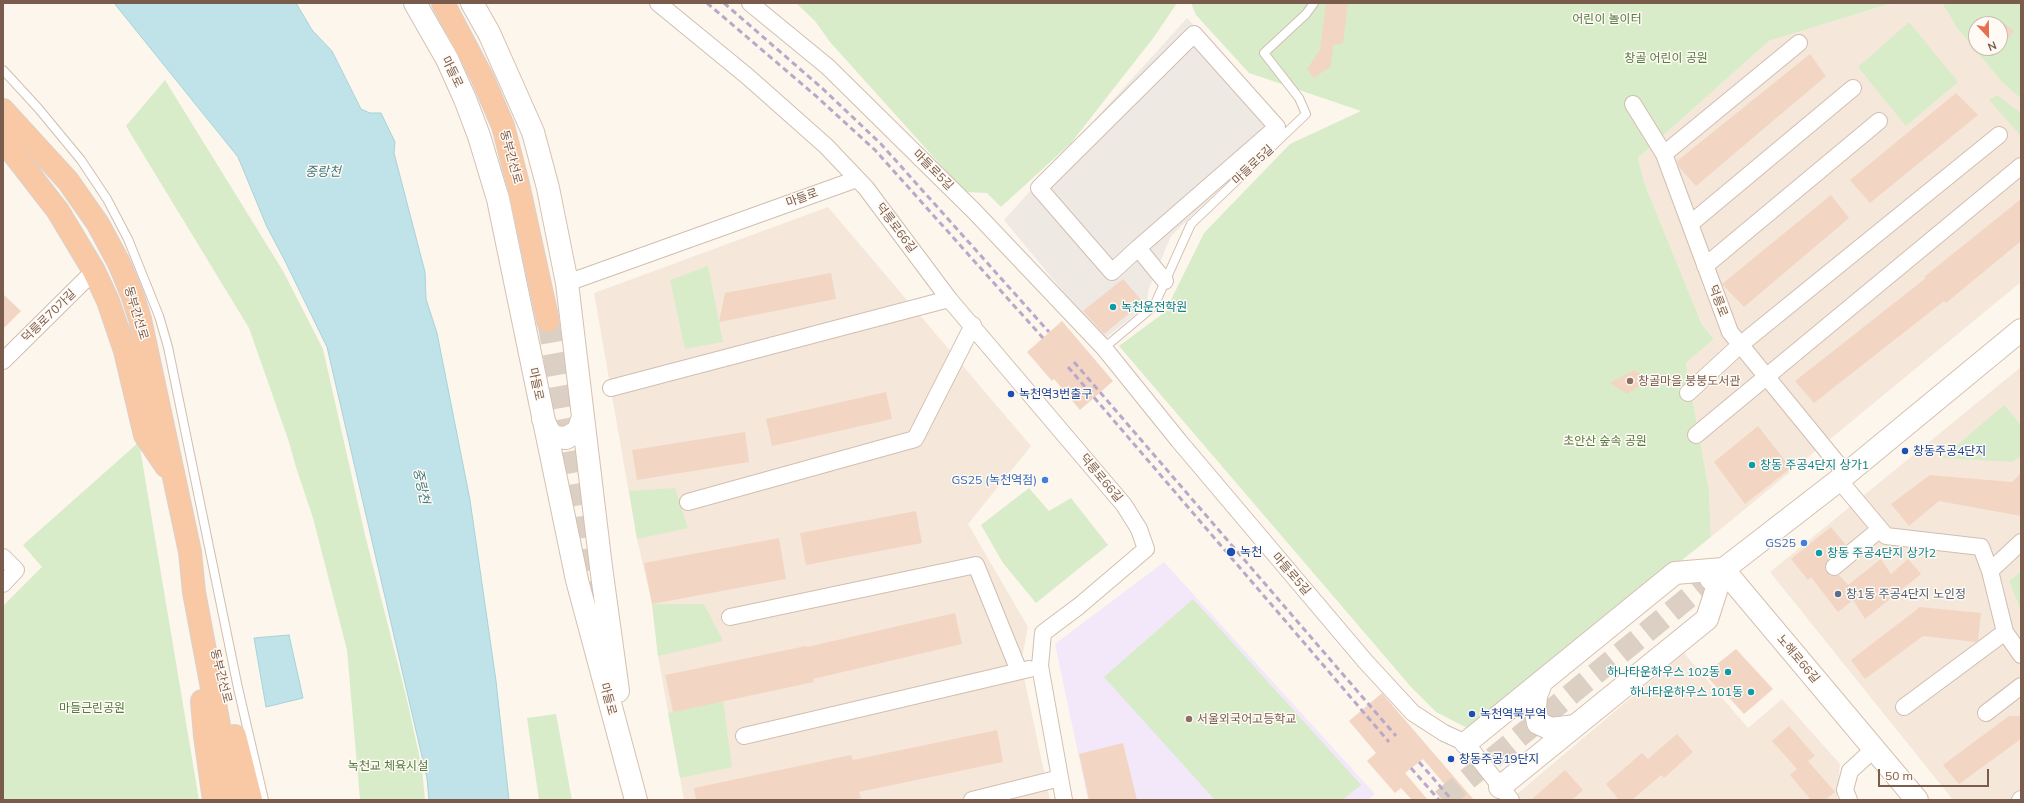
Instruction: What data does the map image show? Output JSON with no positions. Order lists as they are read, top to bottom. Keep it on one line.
{"streets":{"highway":["동부간선로"],"main road":["마들로","노해로66길"],"street":["마들로5길","덕릉로66길","덕릉로","덕릉로70가길"]},"crossings":[["마들로","덕릉로66길"]],"water":["중랑천"],"parks":["어린이 놀이터","창골 어린이 공원","초안산 숲속 공원","마들근린공원","녹천교 체육시설"],"places":["녹천운전학원","창골마을 붕붕도서관","녹천역3번출구","창동주공4단지","창동 주공4단지 상가1","GS25 (녹천역점)","GS25","녹천","창동 주공4단지 상가2","창1동 주공4단지 노인정","하나타운하우스 102동","하나타운하우스 101동","녹천역북부역","서울외국어고등학교","창동주공19단지"],"scale_bar":"50 m","north":"bottom"}
